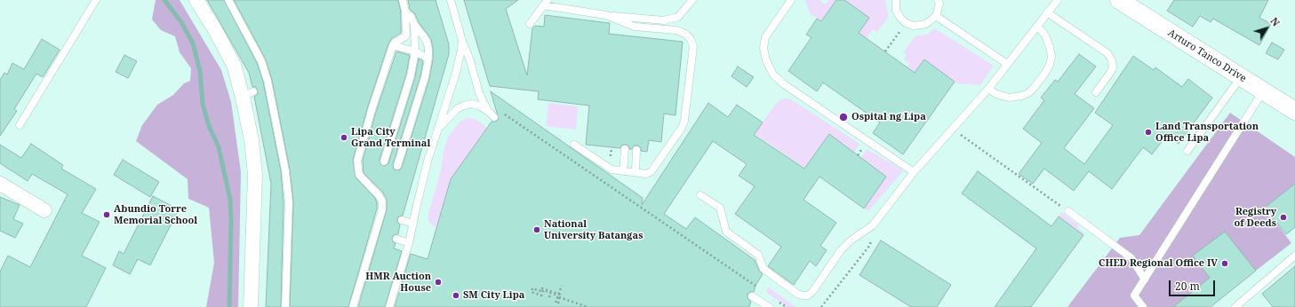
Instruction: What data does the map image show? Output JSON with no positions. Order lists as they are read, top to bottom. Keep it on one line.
{"streets":{"street":["Arturo Tanco Drive"]},"places":["Ospital ng Lipa","Land Transportation Office Lipa","Lipa City Grand Terminal","Abundio Torre Memorial School","Registry of Deeds","National University Batangas","CHED Regional Office IV","HMR Auction House","SM City Lipa"],"scale_bar":"20 m","north":"top right"}
